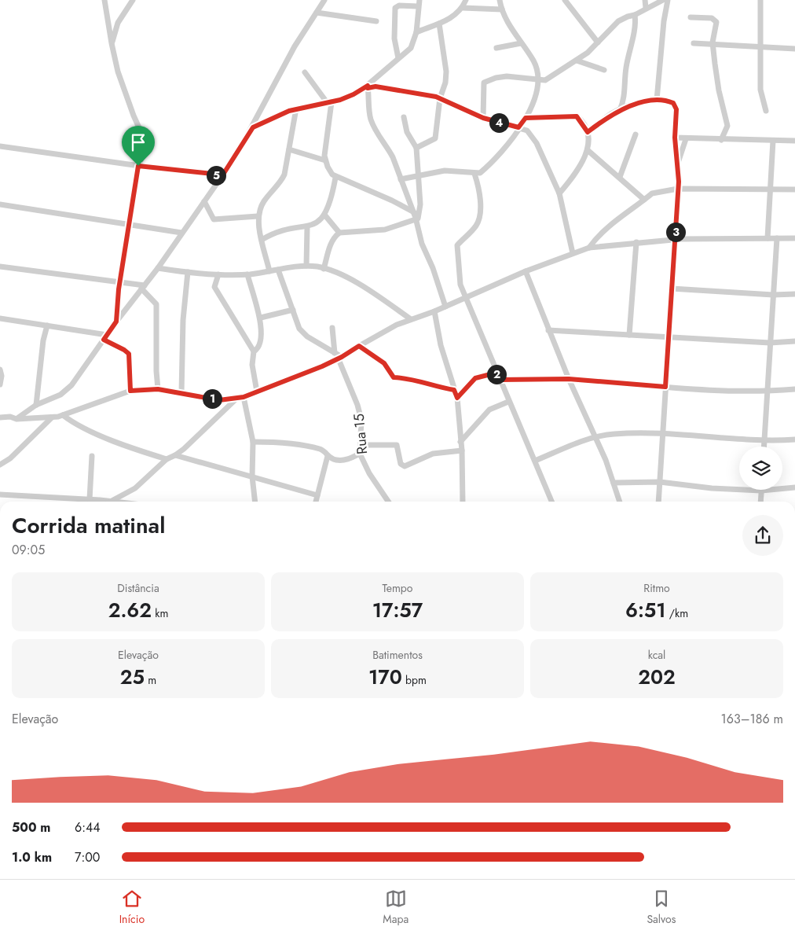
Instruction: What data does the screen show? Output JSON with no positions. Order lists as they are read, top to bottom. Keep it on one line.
{"streets":{"street":["Rua 15"]},"page":{"pins":["4","5","3","2","1"],"heading":["Corrida matinal","09:05"],"stats":[["Distância","2.62 km"],["Tempo","17:57"],["Ritmo","6:51 /km"],["Elevação","25 m"],["Batimentos","170 bpm"],["kcal","202"]],"chart":["Elevação","163–186 m"],"list":[{"name":"500 m","note":"6:44"},{"name":"1.0 km","note":"7:00"}],"tabs":["Início","Mapa","Salvos"]}}
